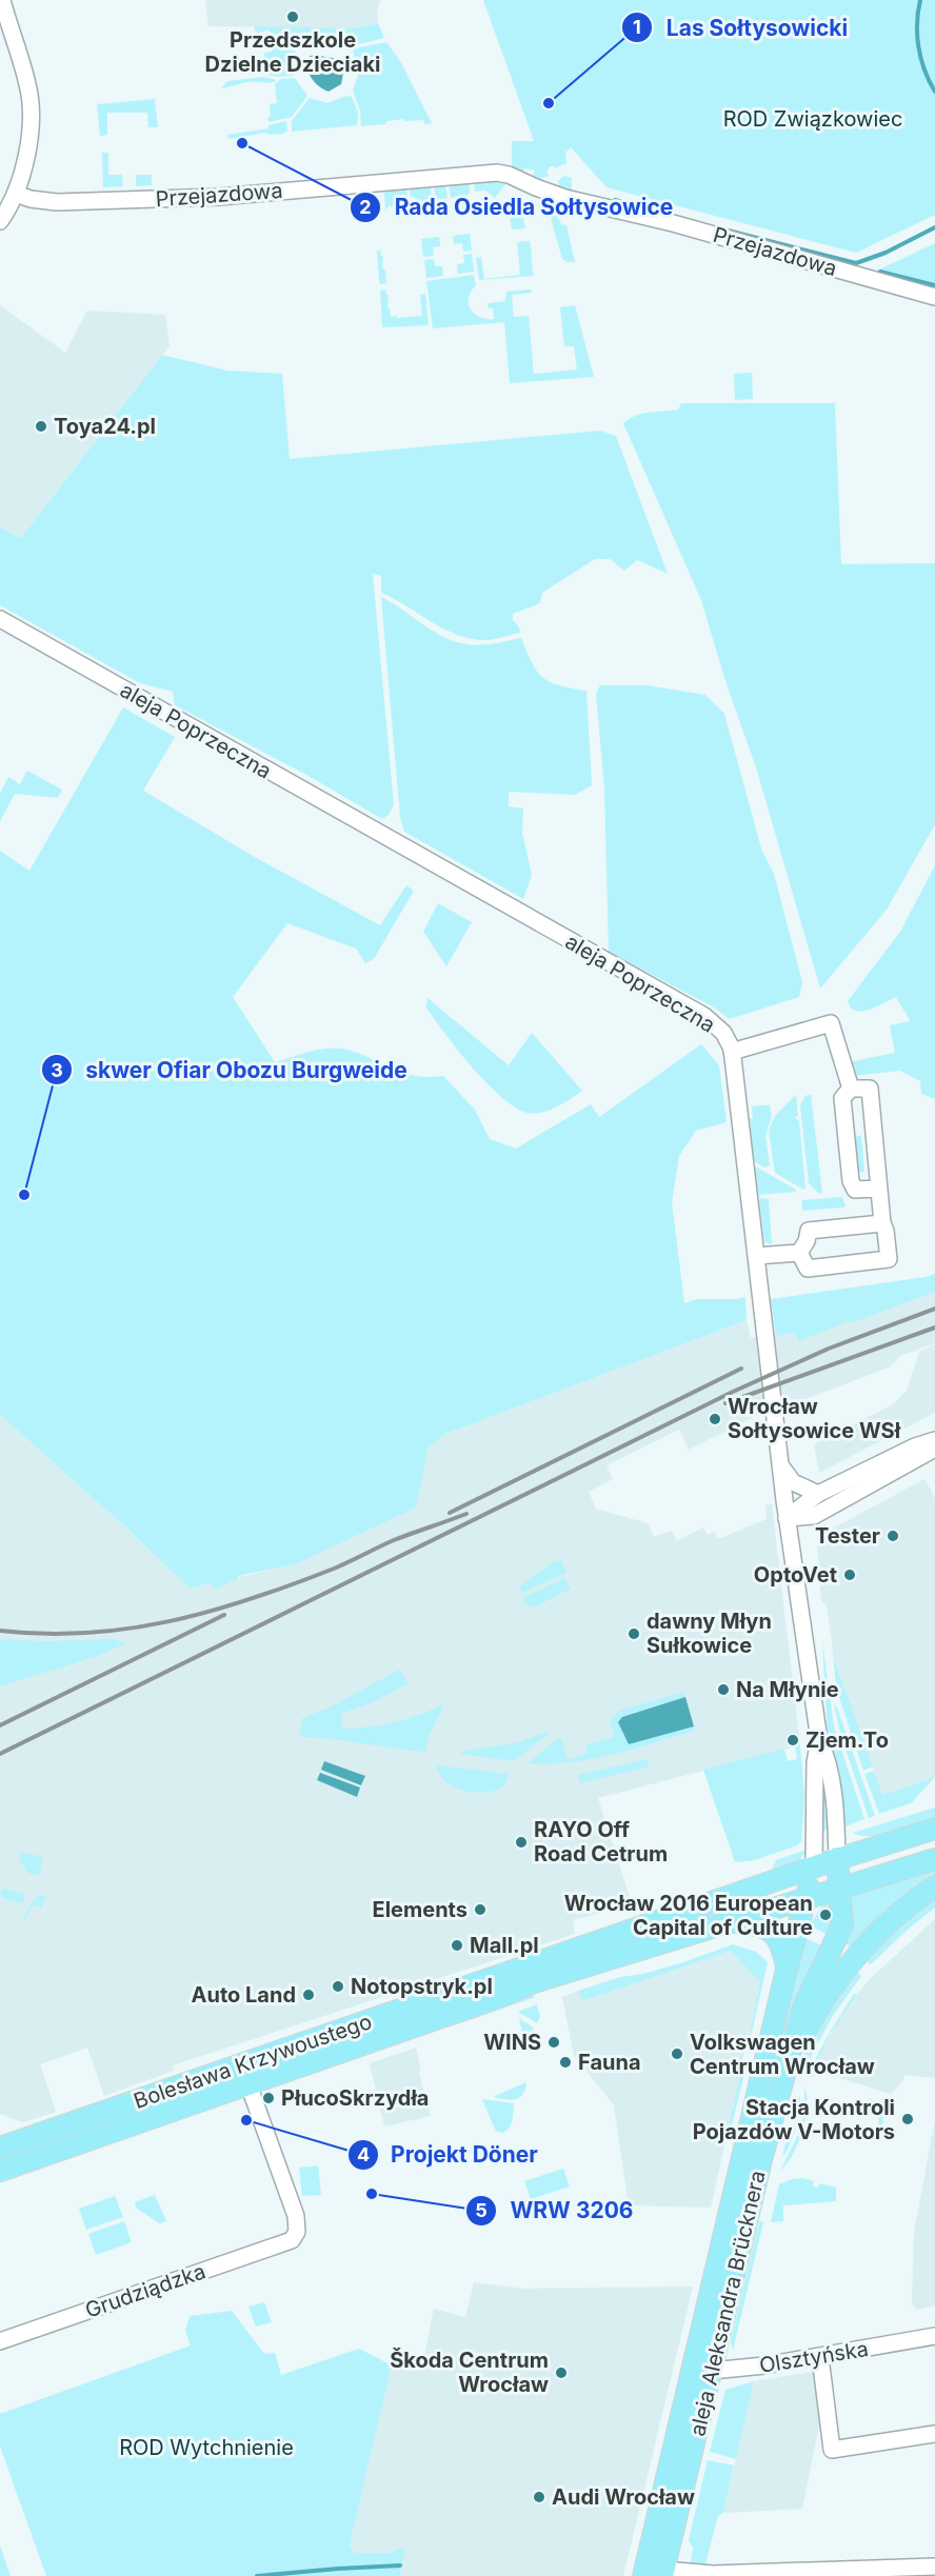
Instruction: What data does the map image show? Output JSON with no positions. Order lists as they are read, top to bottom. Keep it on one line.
{"streets":{"main road":["Bolesława Krzywoustego","aleja Aleksandra Brücknera"],"street":["Przejazdowa","aleja Poprzeczna","Grudziądzka","Olsztyńska"]},"crossings":[["aleja Poprzeczna","Bolesława Krzywoustego"],["aleja Poprzeczna","aleja Aleksandra Brücknera"],["Bolesława Krzywoustego","Grudziądzka"],["Bolesława Krzywoustego","aleja Aleksandra Brücknera"],["aleja Aleksandra Brücknera","Olsztyńska"]],"parks":["ROD Związkowiec","ROD Wytchnienie"],"places":["Przedszkole Dzielne Dzieciaki","Las Sołtysowicki","Rada Osiedla Sołtysowice","Toya24.pl","skwer Ofiar Obozu Burgweide","Wrocław Sołtysowice WSł","Tester","OptoVet","dawny Młyn Sułkowice","Na Młynie","Zjem.To","RAYO Off Road Cetrum","Elements","Wrocław 2016 European Capital of Culture","Mall.pl","Notopstryk.pl","Auto Land","WINS","Volkswagen Centrum Wrocław","Fauna","PłucoSkrzydła","Stacja Kontroli Pojazdów V-Motors","Projekt Döner","WRW 3206","Škoda Centrum Wrocław","Audi Wrocław"]}
